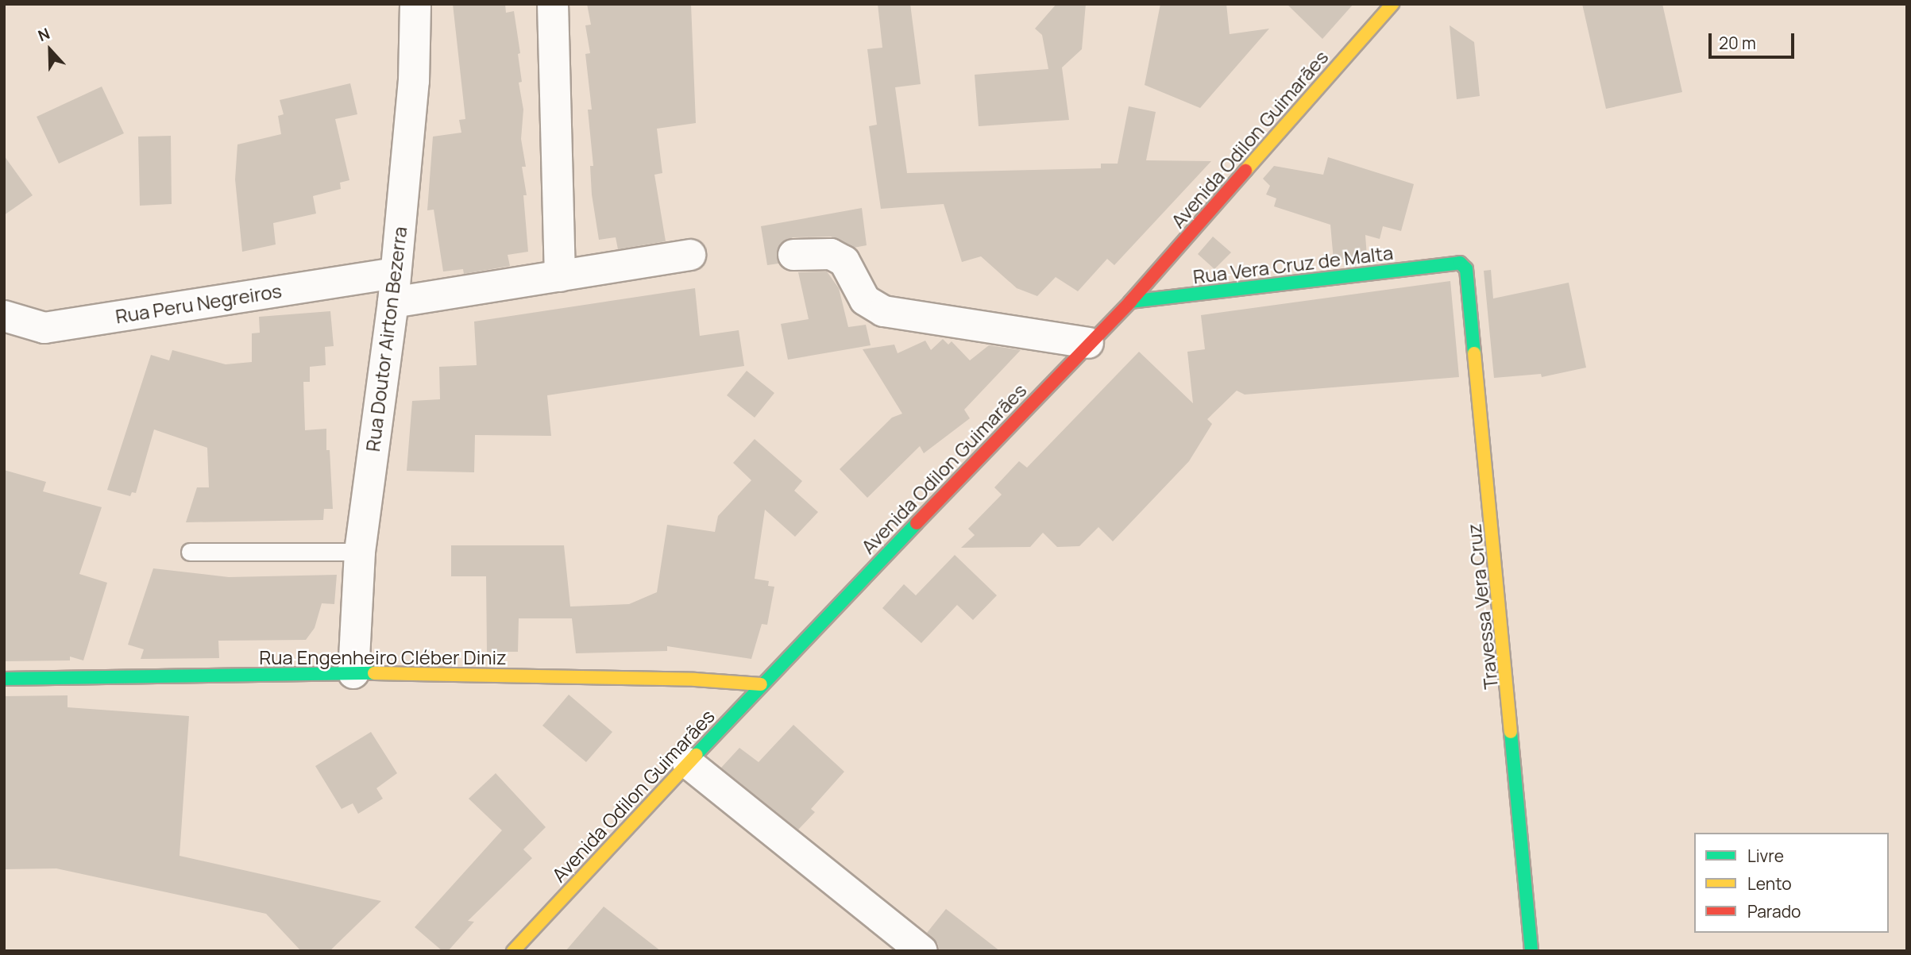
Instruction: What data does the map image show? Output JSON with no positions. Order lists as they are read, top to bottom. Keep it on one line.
{"streets":{"street":["Avenida Odilon Guimarães","Rua Vera Cruz de Malta","Rua Peru Negreiros","Rua Doutor Airton Bezerra","Travessa Vera Cruz","Rua Engenheiro Cléber Diniz"]},"crossings":[["Avenida Odilon Guimarães","Rua Vera Cruz de Malta"],["Avenida Odilon Guimarães","Rua Engenheiro Cléber Diniz"],["Rua Vera Cruz de Malta","Travessa Vera Cruz"],["Rua Peru Negreiros","Rua Doutor Airton Bezerra"],["Rua Doutor Airton Bezerra","Rua Engenheiro Cléber Diniz"]],"legend":["Livre","Lento","Parado"],"scale_bar":"20 m","north":"top"}
